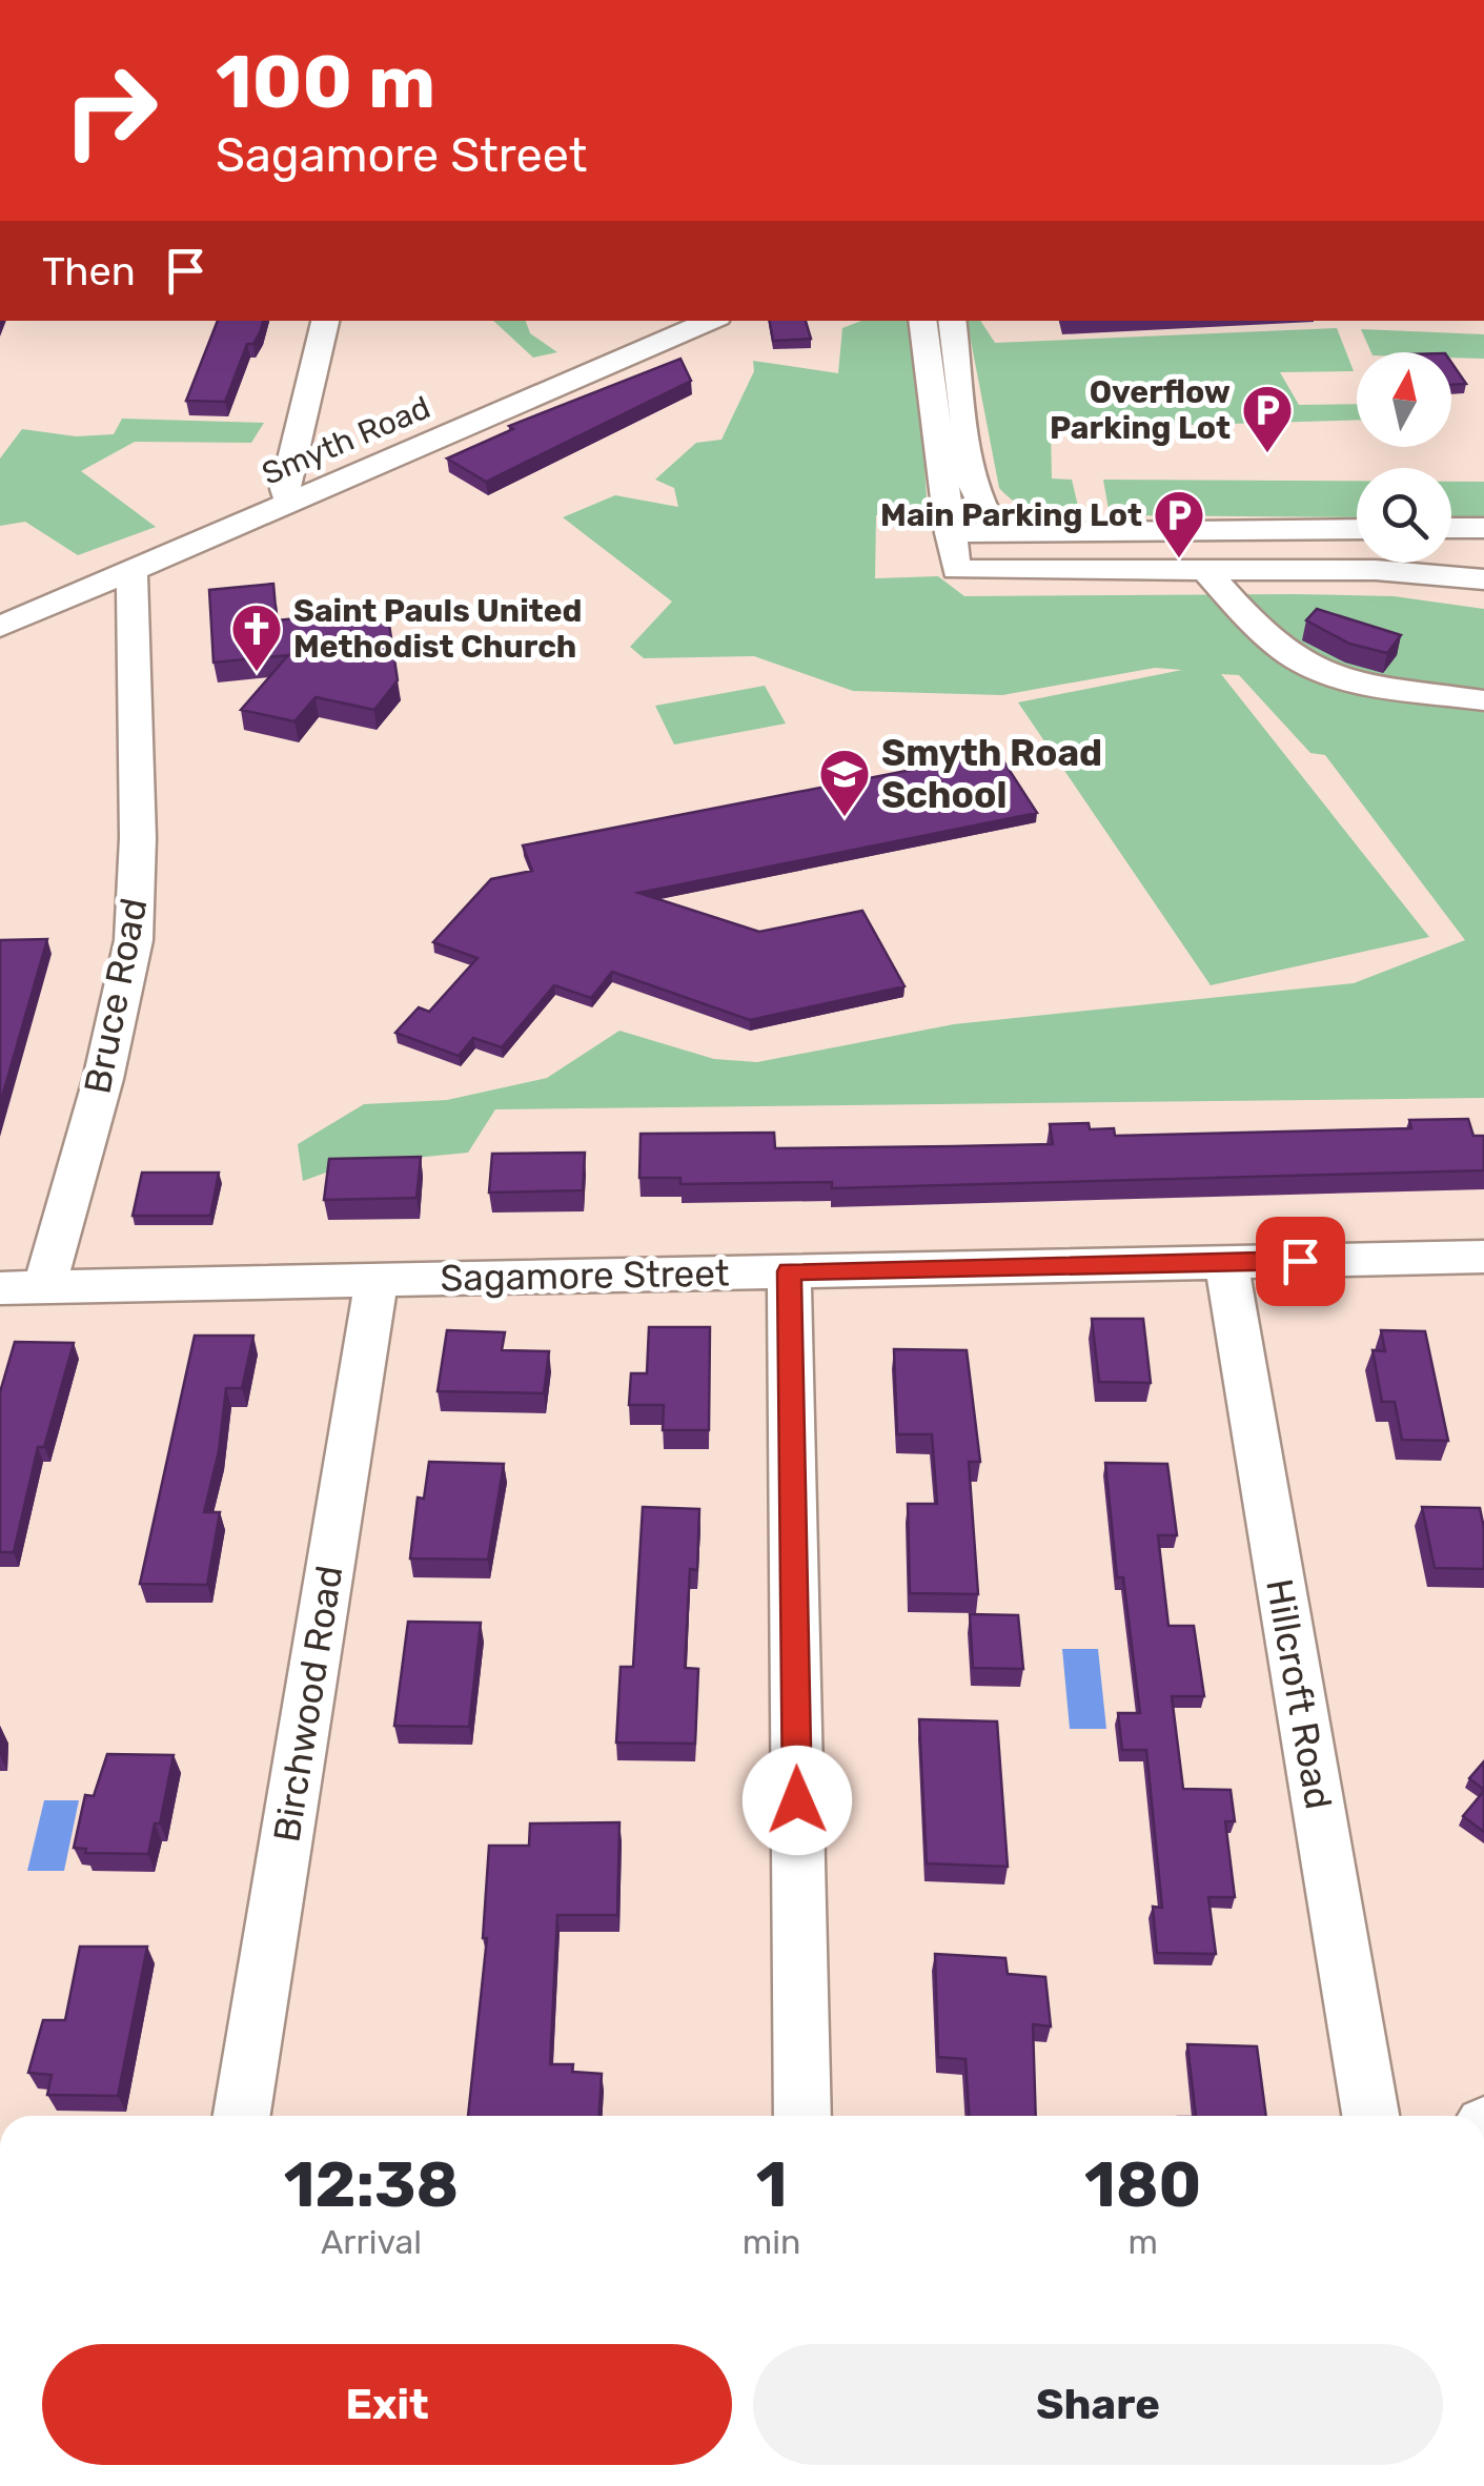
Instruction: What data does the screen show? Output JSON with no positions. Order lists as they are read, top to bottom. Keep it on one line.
{"streets":{"street":["Smyth Road","Bruce Road","Sagamore Street","Hillcroft Road","Birchwood Road"]},"crossings":[["Smyth Road","Bruce Road"],["Bruce Road","Sagamore Street"],["Sagamore Street","Hillcroft Road"],["Sagamore Street","Birchwood Road"]],"places":{"parking":["Overflow Parking Lot","Main Parking Lot"],"church":["Saint Pauls United Methodist Church"],"school or university":["Smyth Road School"]},"north":"top","page":{"turn":["100 m","Sagamore Street"],"then":"Then","eta":["12:38","Arrival","1","min","180","m"],"buttons":["Exit","Share"]}}
